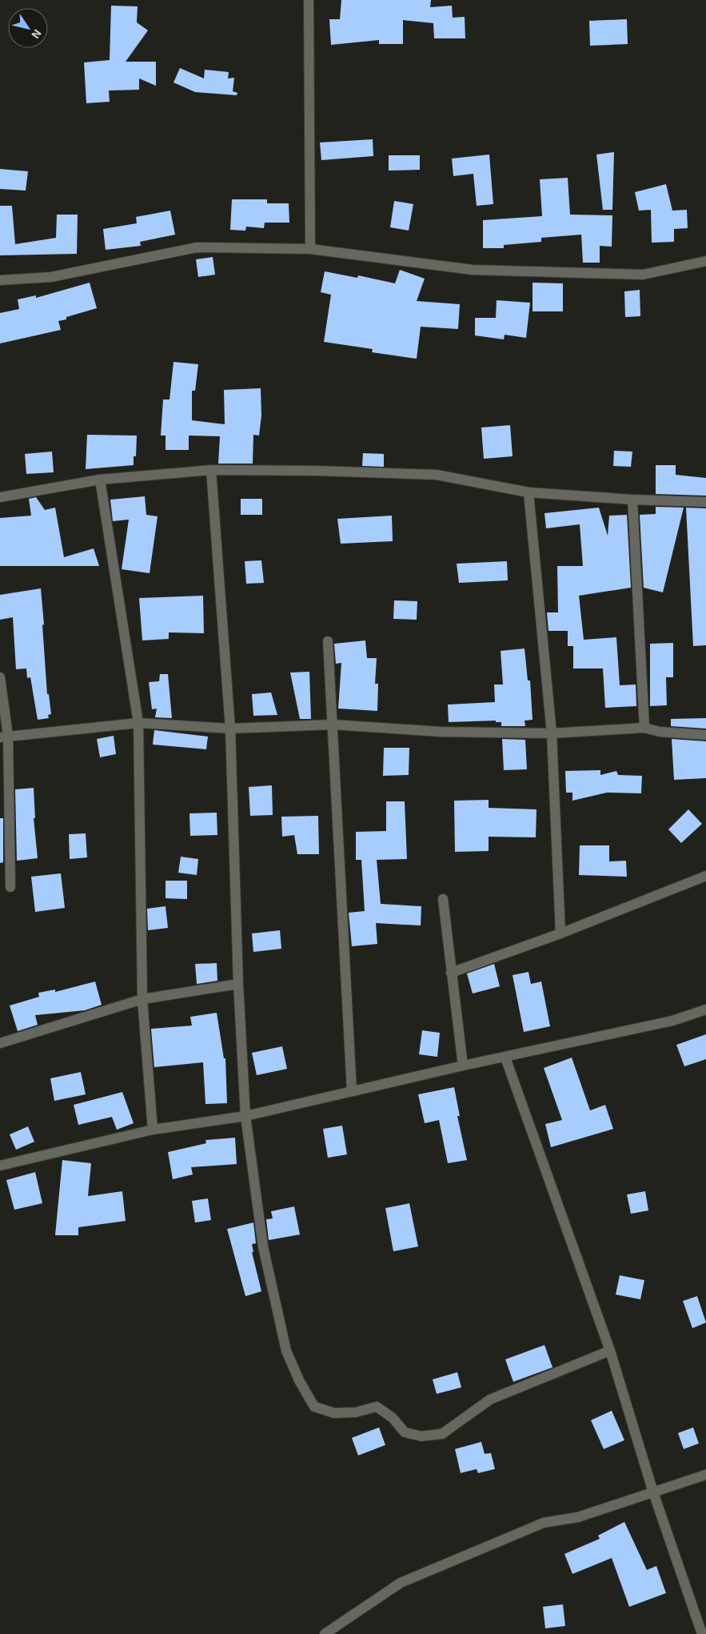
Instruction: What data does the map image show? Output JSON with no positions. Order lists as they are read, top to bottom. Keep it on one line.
{"north":"bottom right"}
